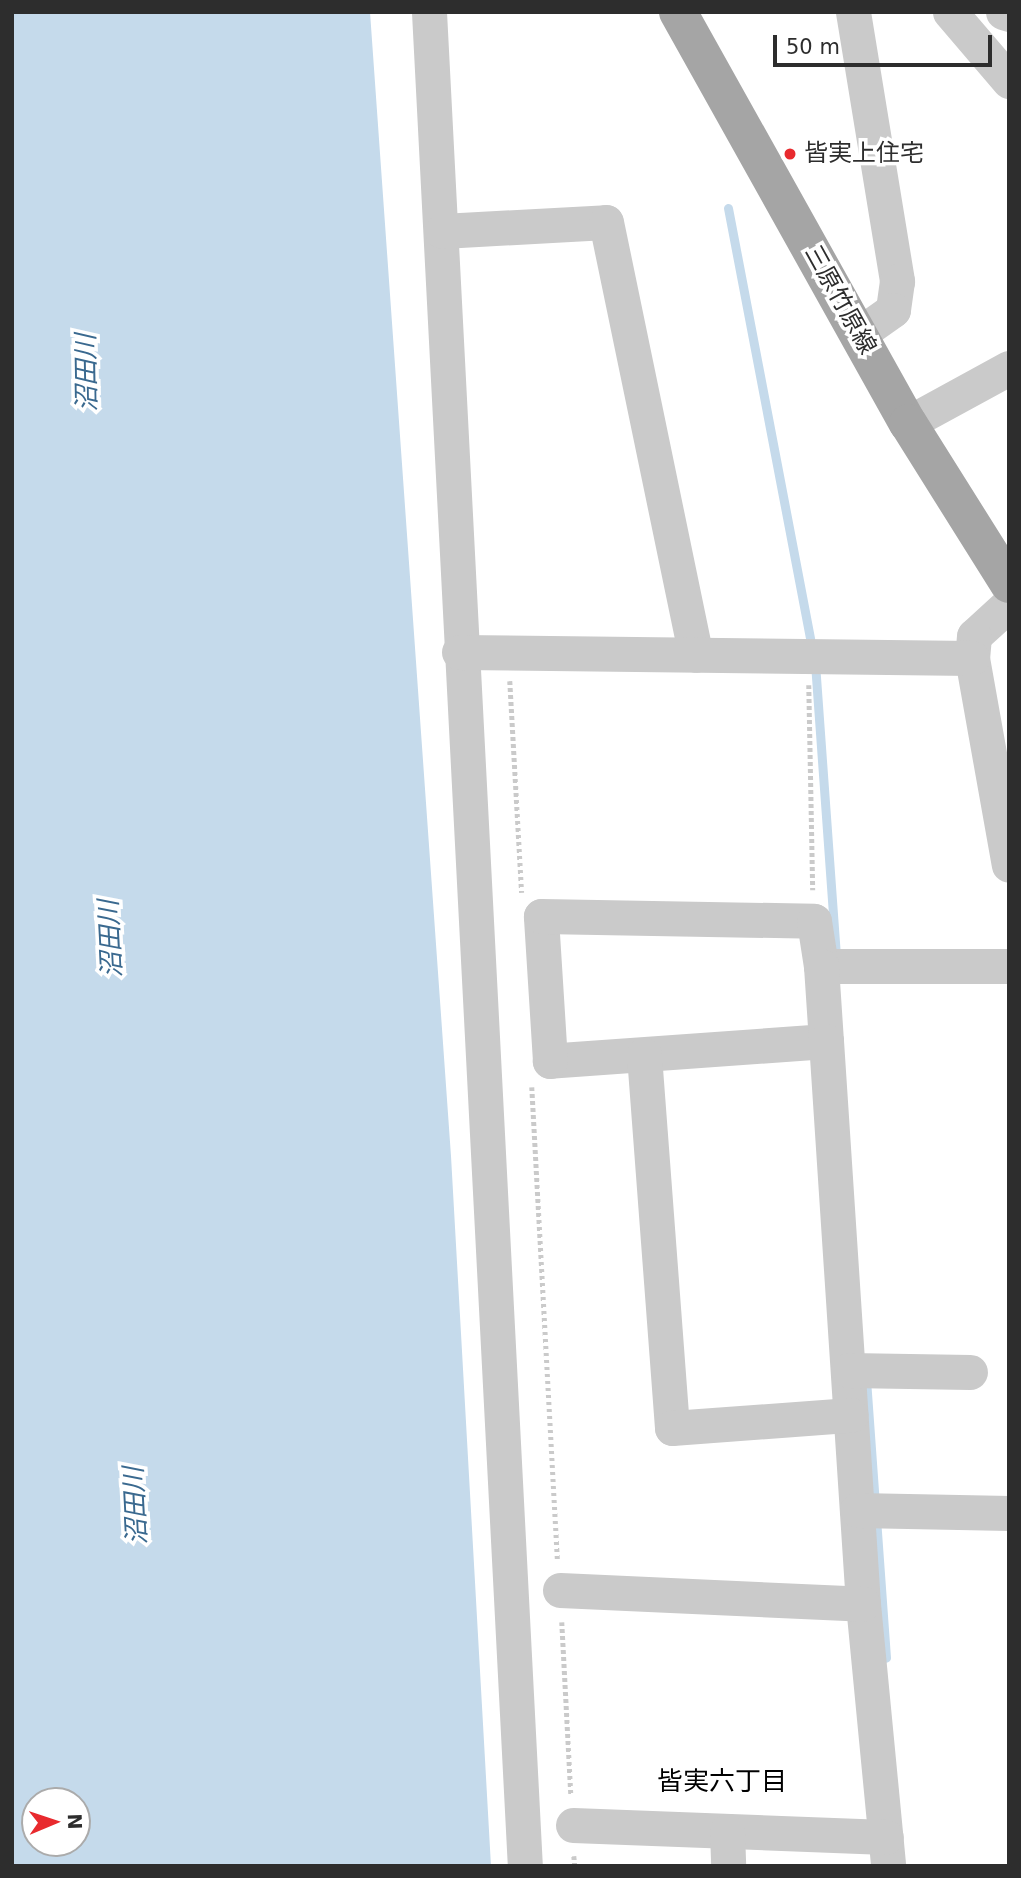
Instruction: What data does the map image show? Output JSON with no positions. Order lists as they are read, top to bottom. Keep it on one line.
{"streets":{"main road":["三原竹原線"]},"districts":["皆実六丁目"],"water":["沼田川"],"places":["皆実上住宅"],"scale_bar":"50 m","north":"right"}
